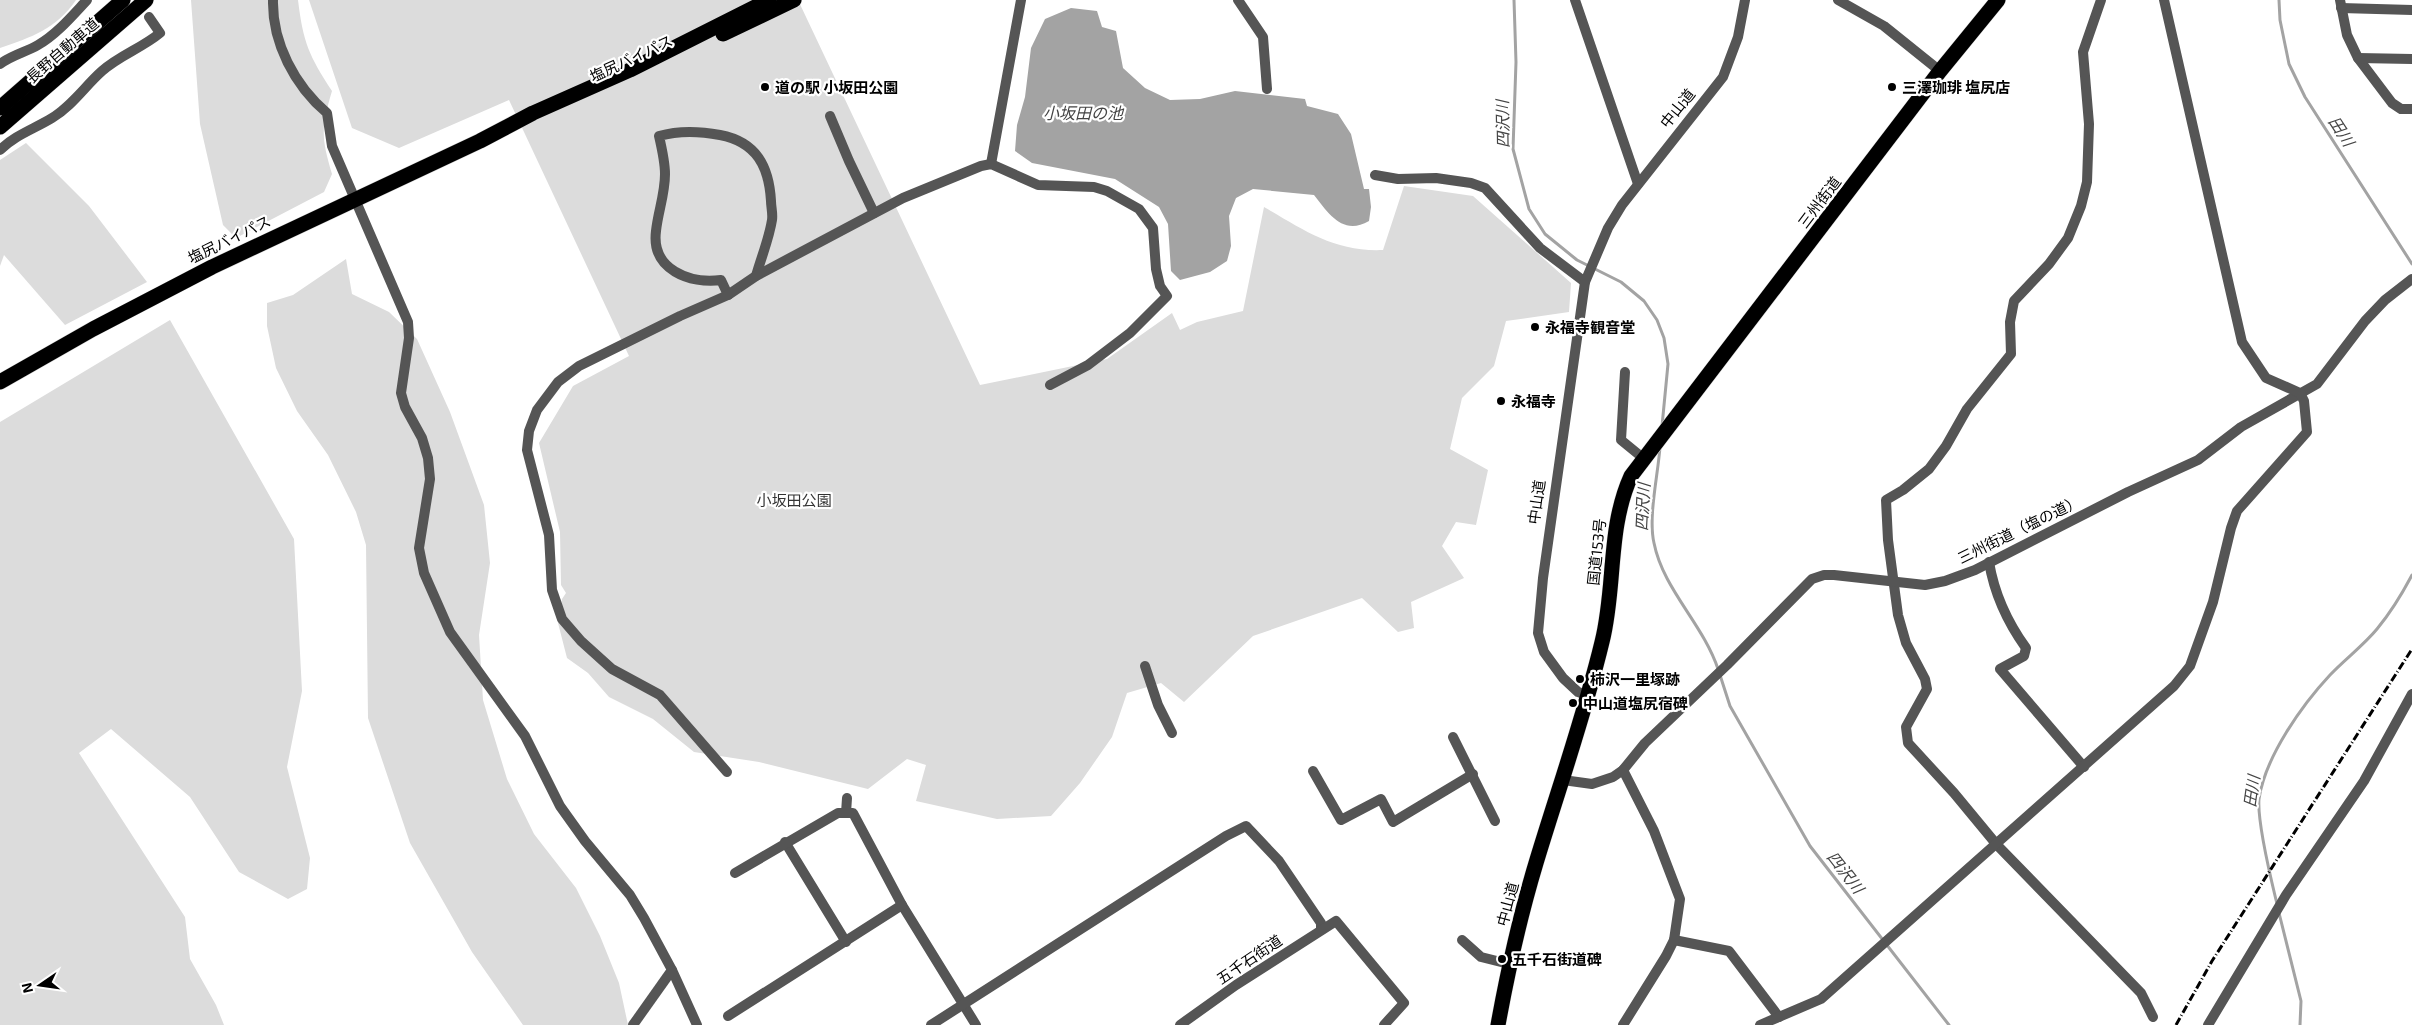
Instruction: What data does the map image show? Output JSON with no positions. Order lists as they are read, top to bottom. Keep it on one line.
{"streets":{"highway":["長野自動車道","塩尻バイパス","中山道","三州街道","国道153号"],"street":["三州街道（塩の道）","五千石街道"]},"crossings":[["中山道","三州街道（塩の道）"],["中山道","国道153号"],["三州街道","国道153号"]],"water":["小坂田の池","四沢川","田川"],"parks":["小坂田公園"],"places":["道の駅 小坂田公園","三澤珈琲 塩尻店","永福寺観音堂","永福寺","柿沢一里塚跡","中山道塩尻宿碑","五千石街道碑"],"north":"left"}
